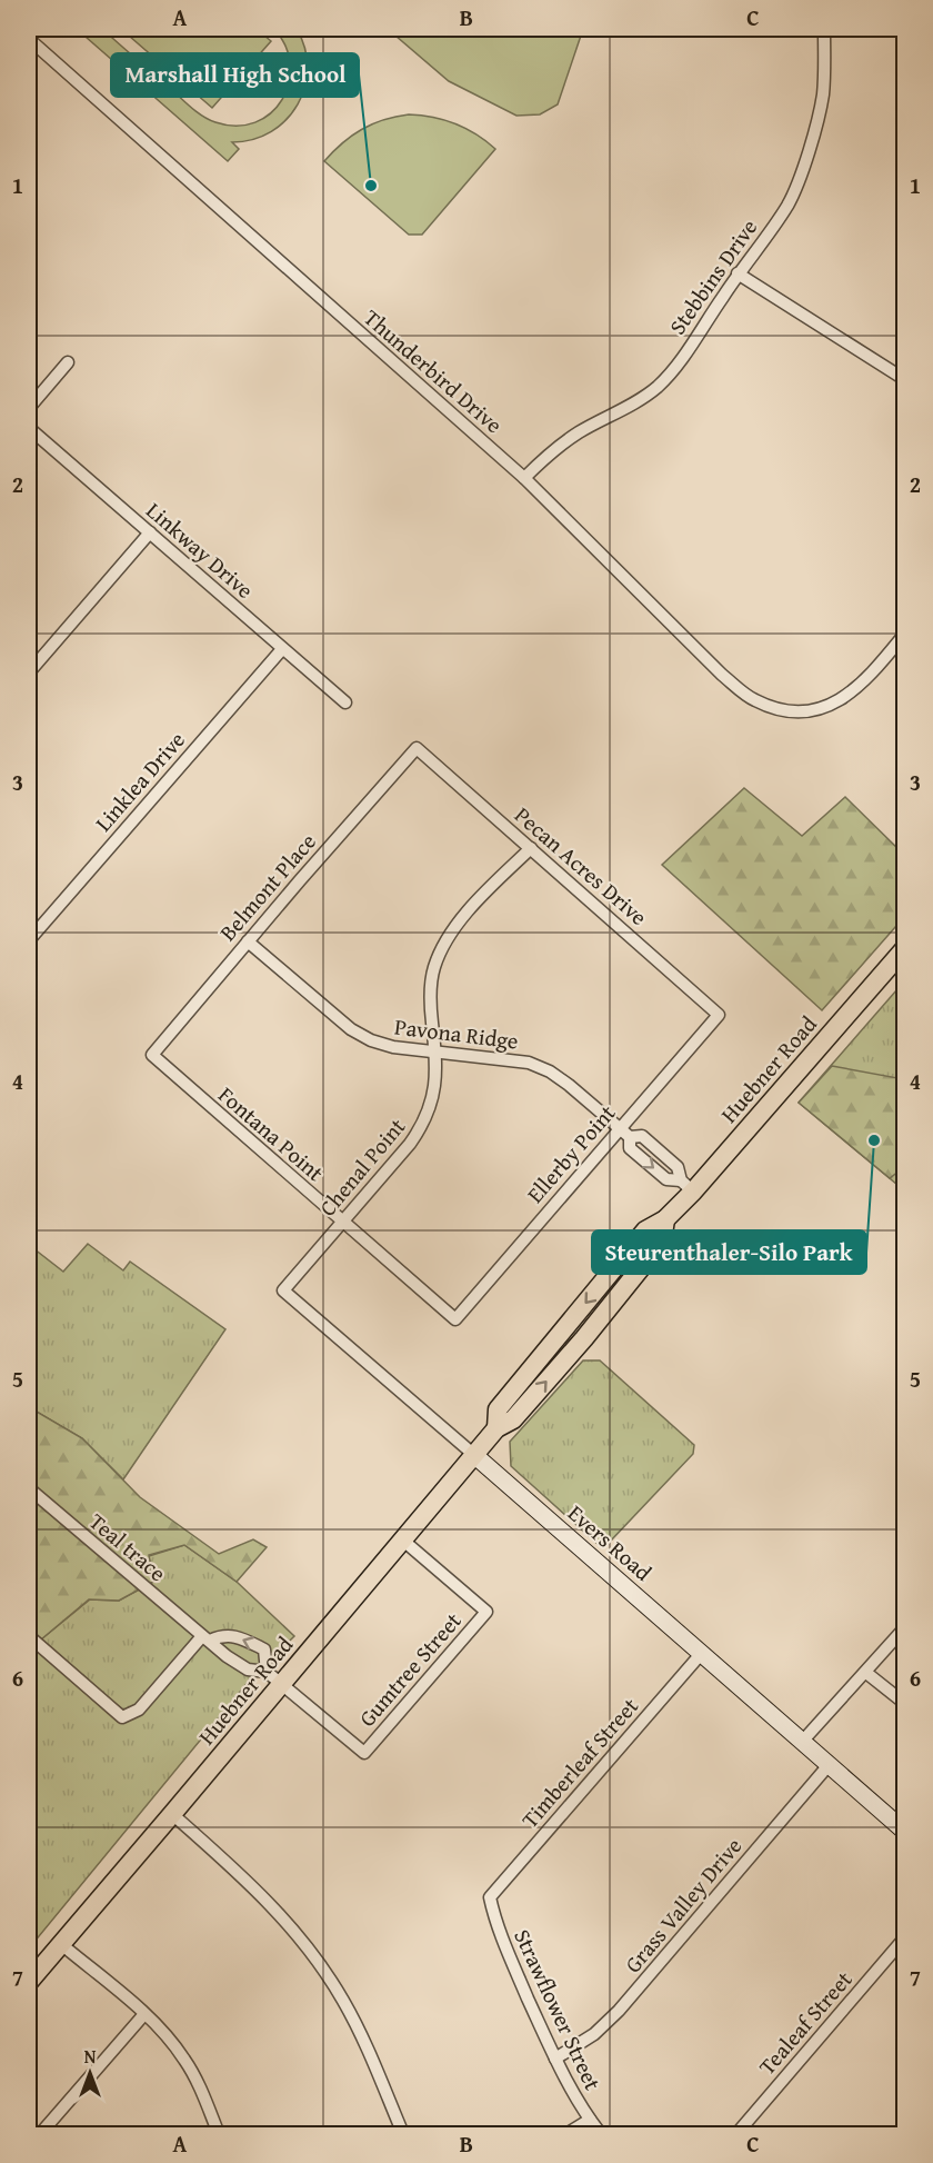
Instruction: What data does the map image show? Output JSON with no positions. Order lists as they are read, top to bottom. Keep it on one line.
{"streets":{"main road":["Huebner Road","Evers Road"],"street":["Stebbins Drive","Thunderbird Drive","Linkway Drive","Linklea Drive","Pecan Acres Drive","Belmont Place","Pavona Ridge","Fontana Point","Ellerby Point","Chenal Point","Teal trace","Gumtree Street","Timberleaf Street","Grass Valley Drive","Strawflower Street","Tealeaf Street"]},"crossings":[["Stebbins Drive","Thunderbird Drive"],["Linkway Drive","Linklea Drive"],["Pecan Acres Drive","Belmont Place"],["Pecan Acres Drive","Ellerby Point"],["Pecan Acres Drive","Chenal Point"],["Belmont Place","Pavona Ridge"],["Belmont Place","Fontana Point"],["Pavona Ridge","Huebner Road"],["Pavona Ridge","Ellerby Point"],["Pavona Ridge","Chenal Point"],["Huebner Road","Evers Road"],["Huebner Road","Teal trace"],["Huebner Road","Gumtree Street"],["Fontana Point","Ellerby Point"],["Fontana Point","Chenal Point"],["Chenal Point","Evers Road"],["Evers Road","Timberleaf Street"],["Evers Road","Grass Valley Drive"],["Teal trace","Gumtree Street"],["Timberleaf Street","Strawflower Street"],["Grass Valley Drive","Strawflower Street"]],"places":["Marshall High School","Steurenthaler-Silo Park"],"north":"top","grid":{"columns":["A","B","C"],"rows":["1","2","3","4","5","6","7"]}}
